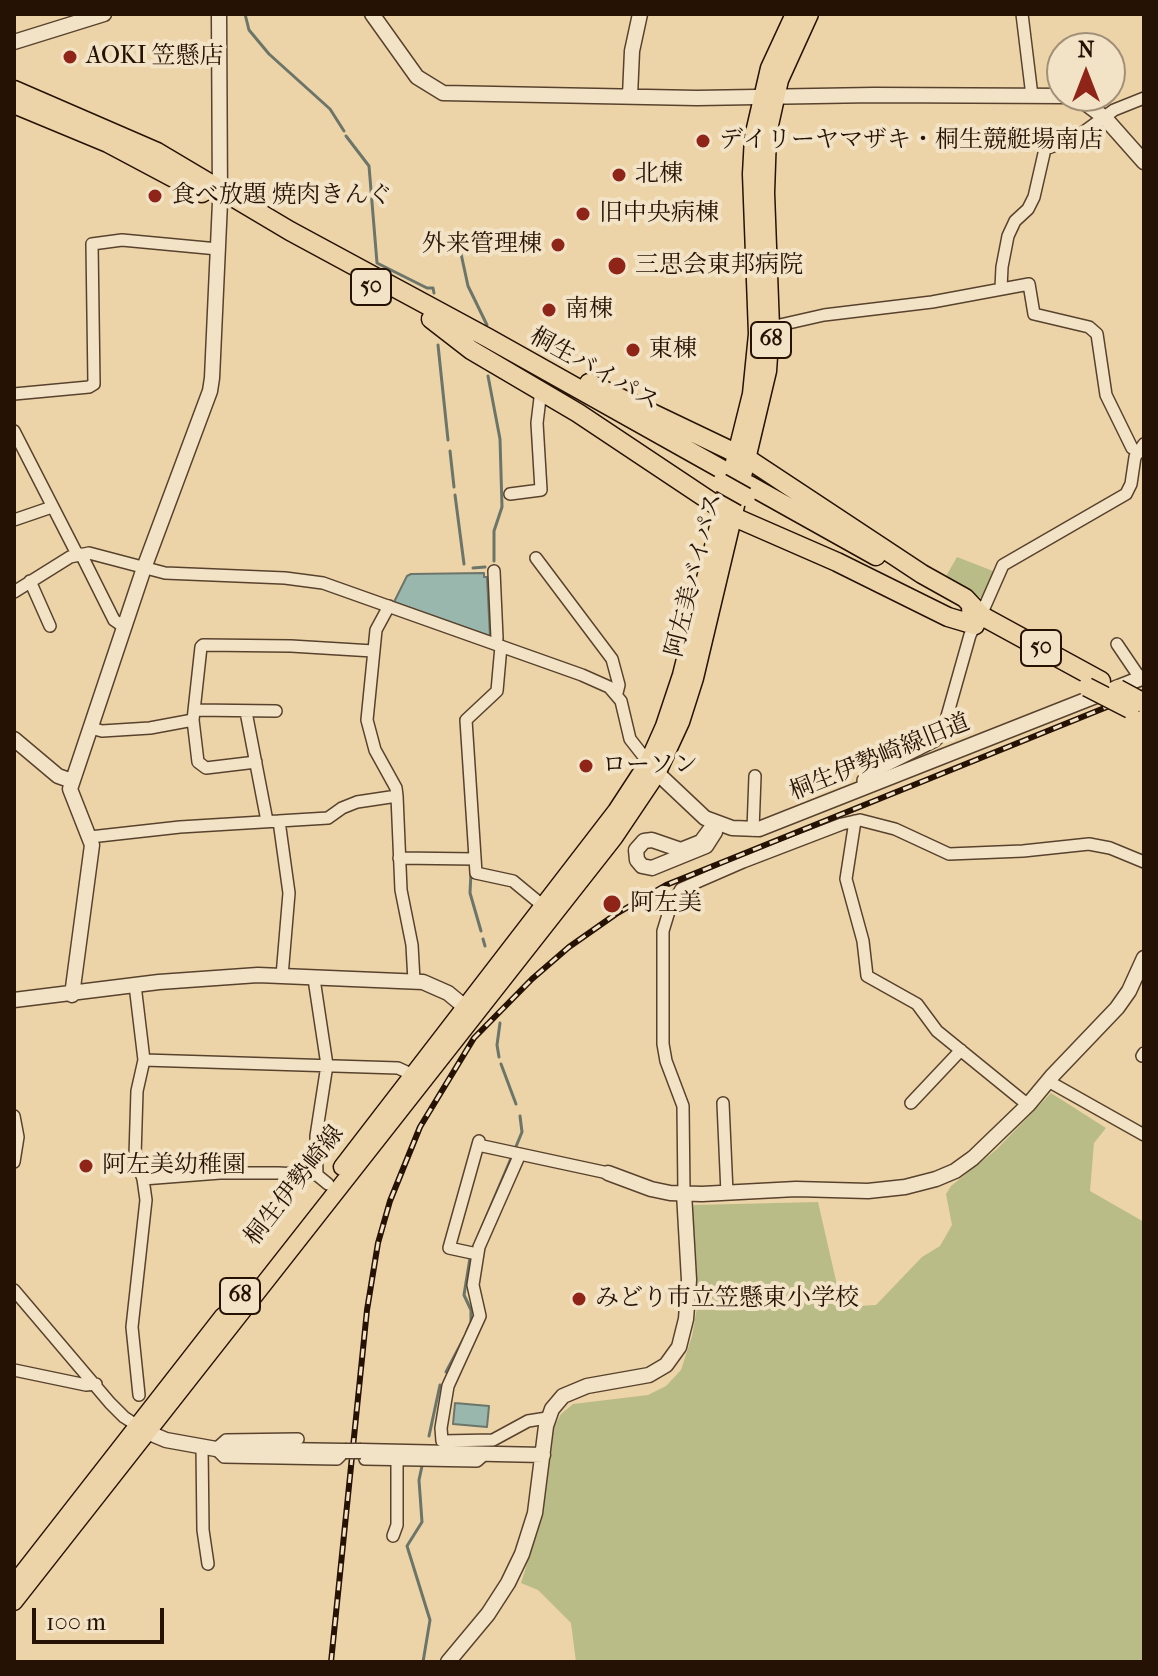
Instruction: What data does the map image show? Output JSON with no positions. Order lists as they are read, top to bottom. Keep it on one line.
{"streets":{"highway":["50","桐生バイパス"],"main road":["68","阿左美バイパス","桐生伊勢崎線"],"street":["桐生伊勢崎線旧道"]},"crossings":[["50","桐生バイパス"],["50","阿左美バイパス"],["阿左美バイパス","桐生伊勢崎線旧道"],["阿左美バイパス","桐生伊勢崎線"]],"places":["AOKI 笠懸店","デイリーヤマザキ・桐生競艇場南店","北棟","食べ放題 焼肉きんぐ","旧中央病棟","外来管理棟","三思会東邦病院","南棟","東棟","ローソン","阿左美","阿左美幼稚園","みどり市立笠懸東小学校"],"scale_bar":"100 m","north":"top"}
